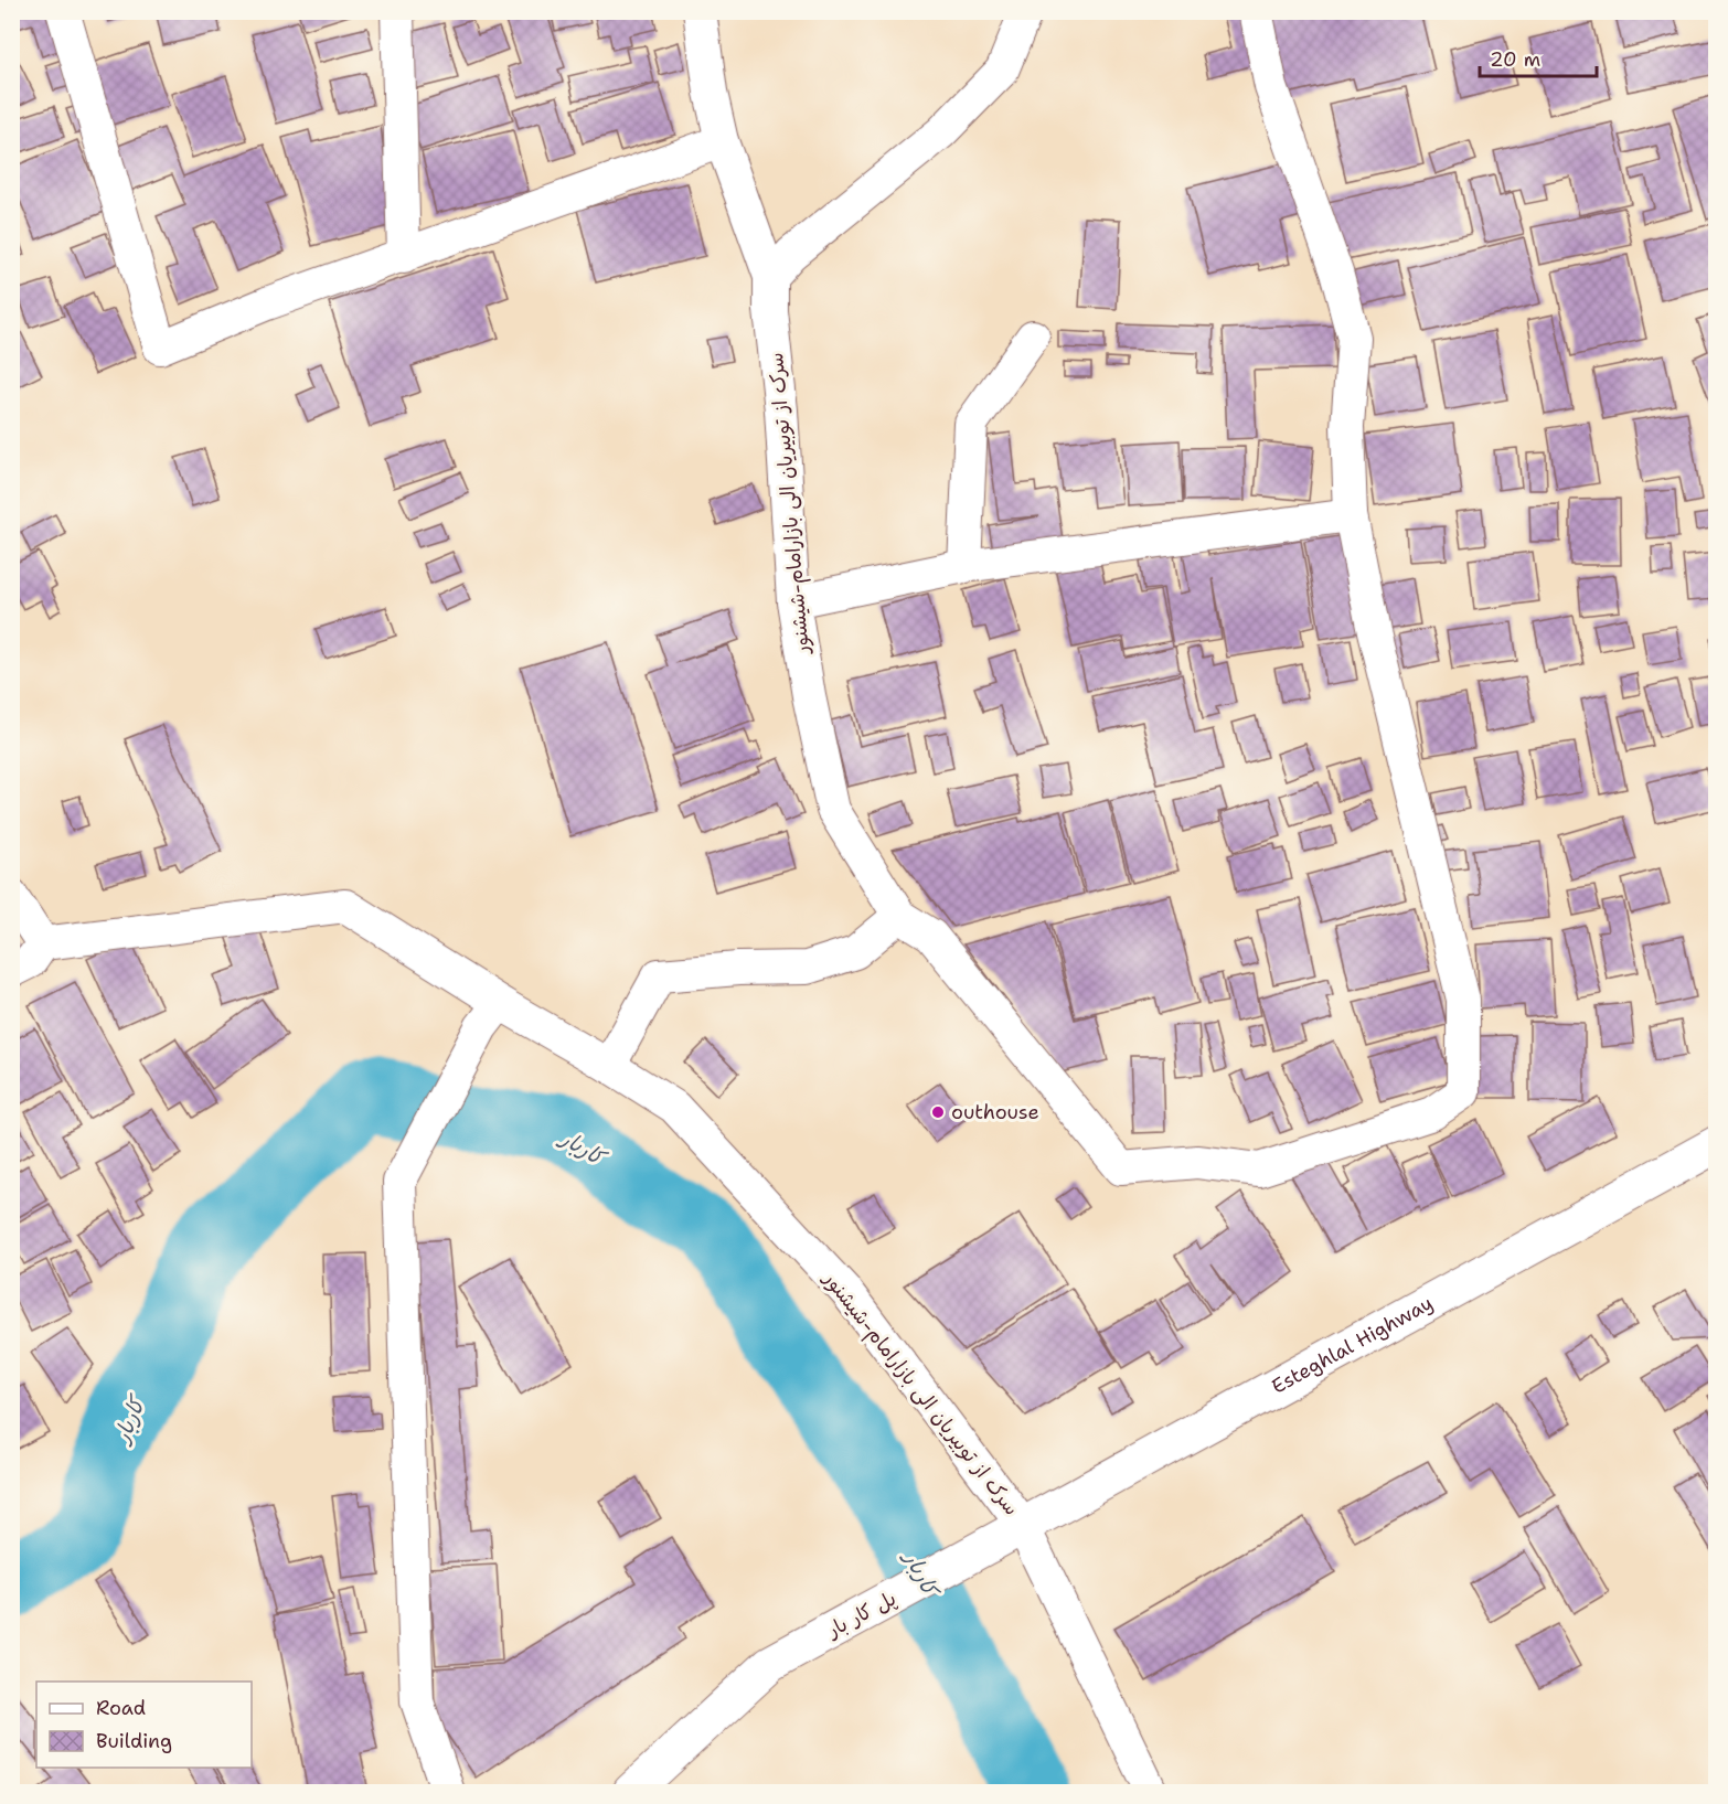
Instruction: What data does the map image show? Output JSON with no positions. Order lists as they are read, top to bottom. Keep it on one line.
{"streets":{"main road":["Esteghlal Highway","پل کار بار"],"street":["سرک از توبیریان الی بازارامام-شیشنور"]},"crossings":[["سرک از توبیریان الی بازارامام-شیشنور","Esteghlal Highway"],["Esteghlal Highway","پل کار بار"]],"water":["کاربار"],"places":["outhouse"],"legend":["Road","Building"],"scale_bar":"20 m"}
